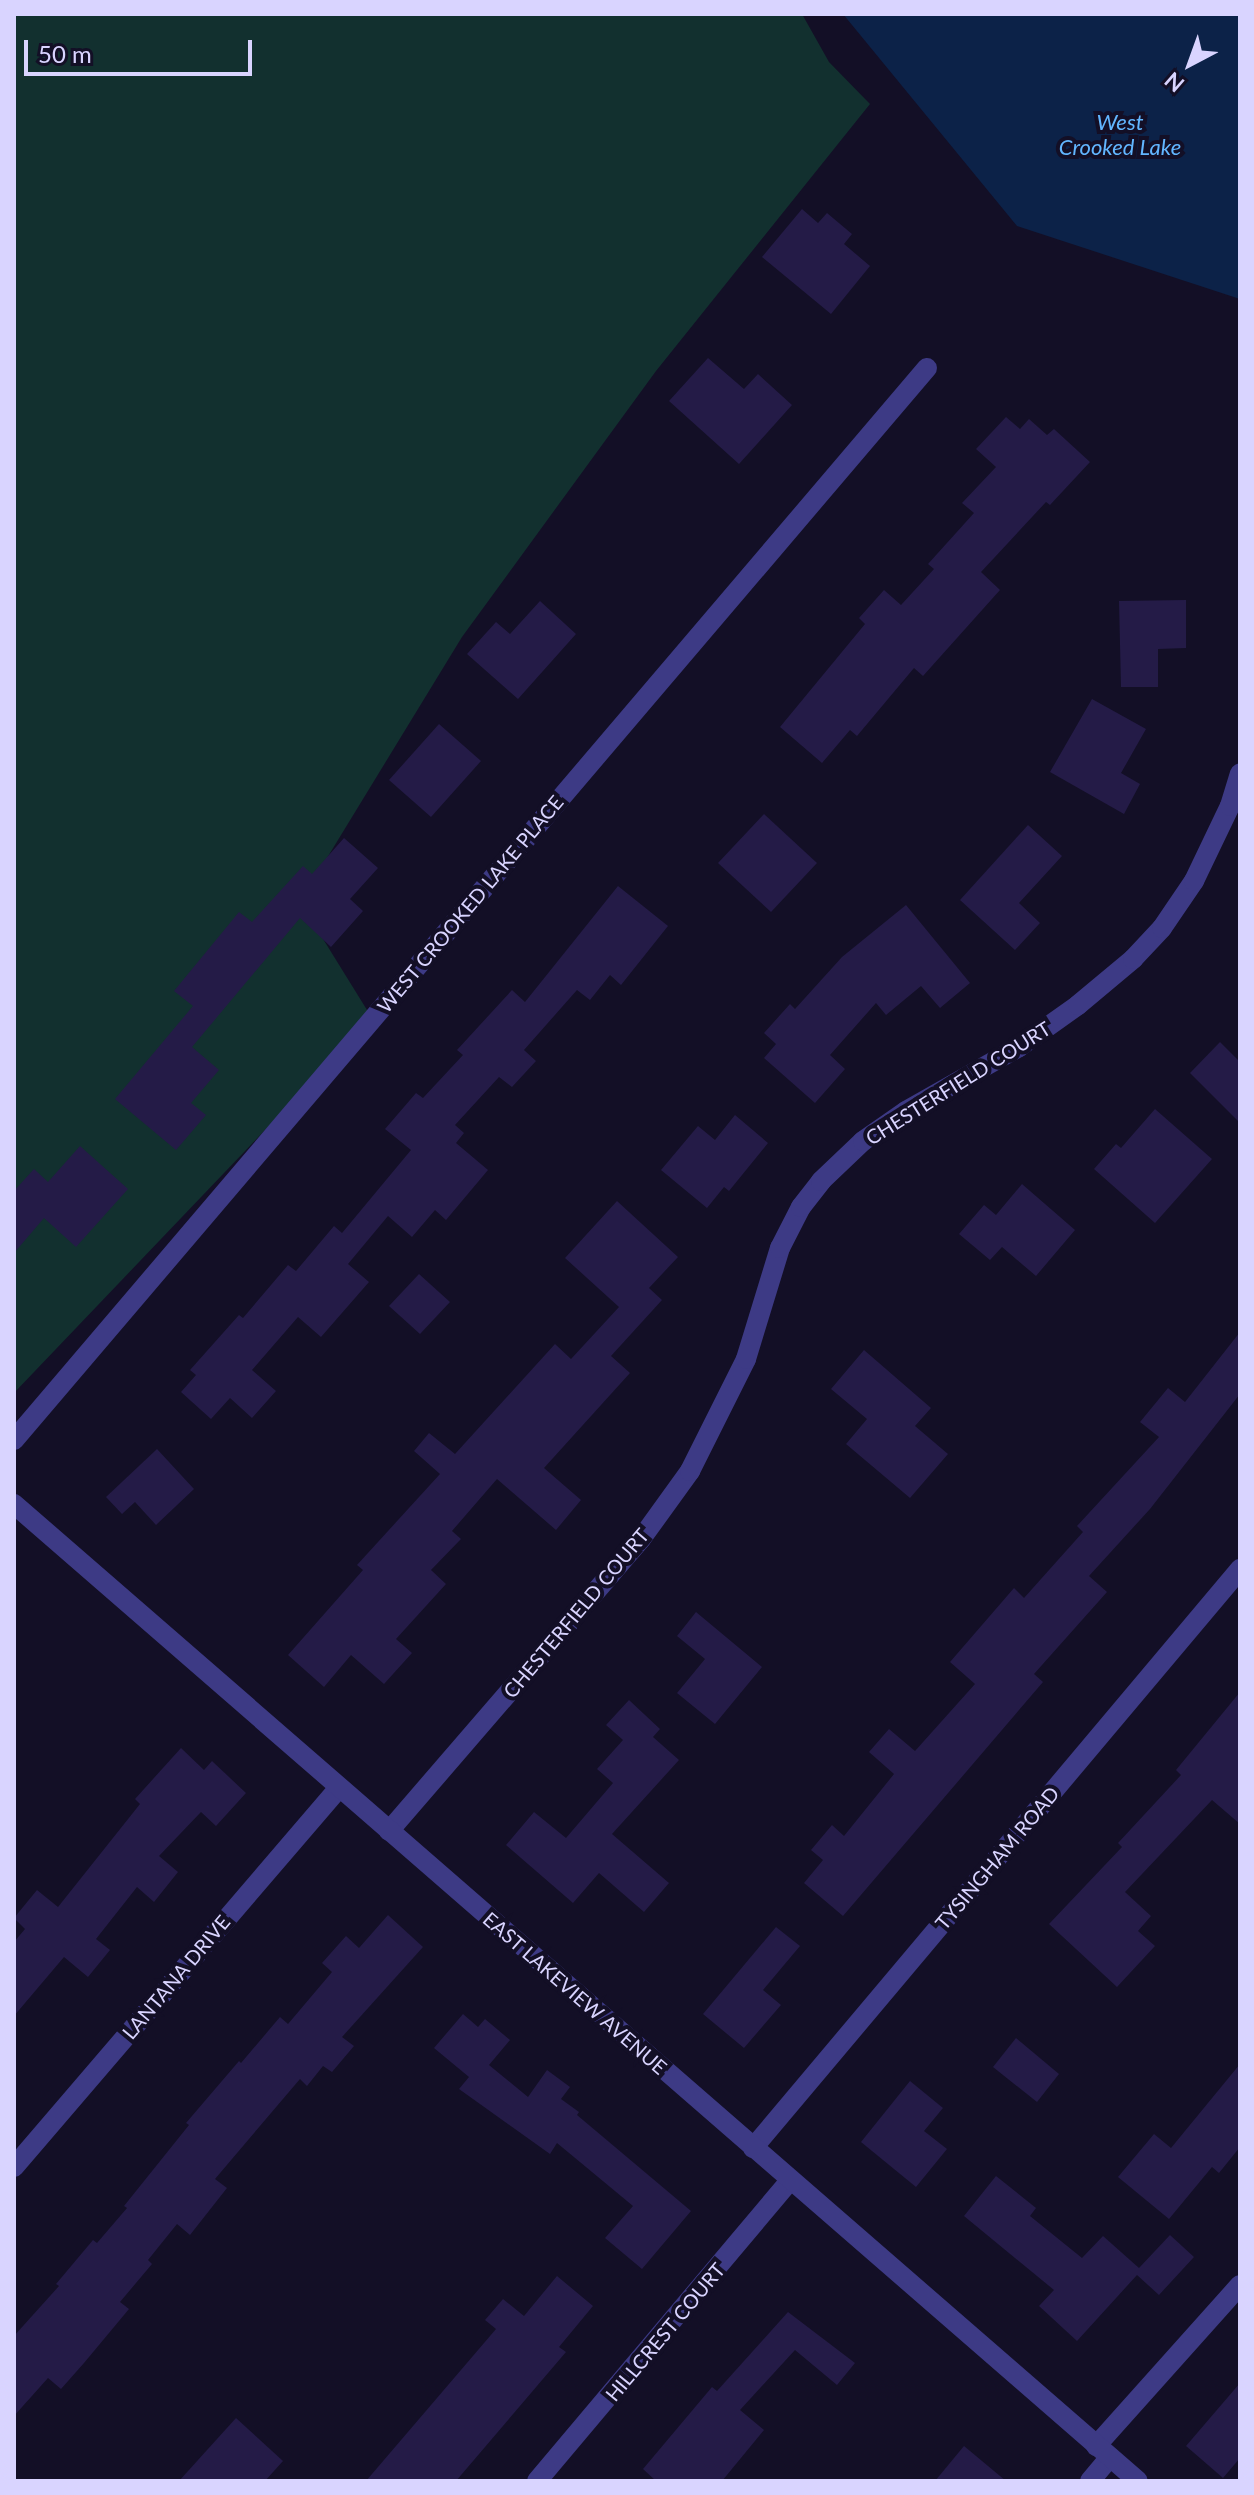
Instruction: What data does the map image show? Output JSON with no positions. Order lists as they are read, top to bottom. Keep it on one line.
{"streets":{"street":["WEST CROOKED LAKE PLACE","CHESTERFIELD COURT","TYSINGHAM ROAD","LANTANA DRIVE","EAST LAKEVIEW AVENUE","HILLCREST COURT"]},"crossings":[["CHESTERFIELD COURT","EAST LAKEVIEW AVENUE"],["TYSINGHAM ROAD","EAST LAKEVIEW AVENUE"],["LANTANA DRIVE","EAST LAKEVIEW AVENUE"],["EAST LAKEVIEW AVENUE","HILLCREST COURT"]],"water":["West Crooked Lake"],"scale_bar":"50 m","north":"bottom left"}
